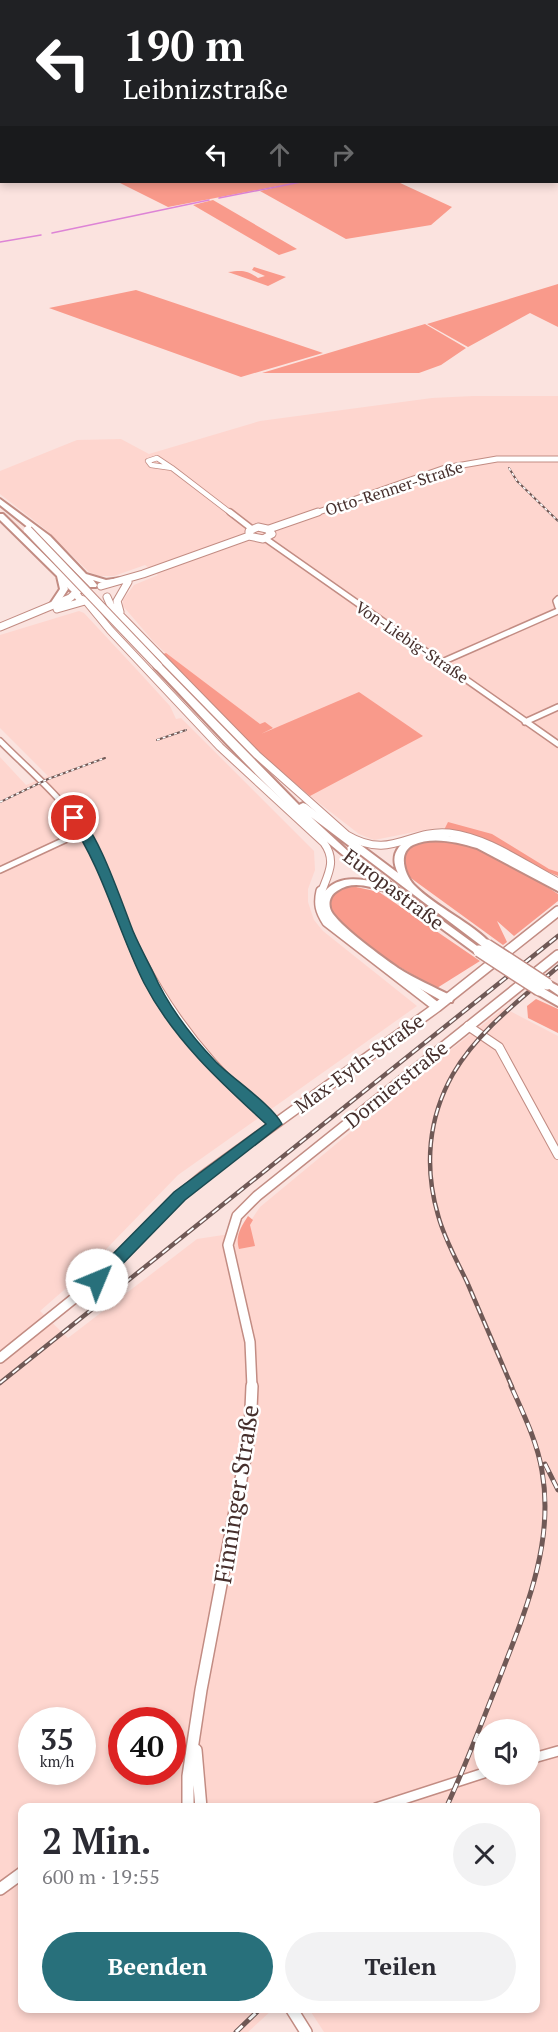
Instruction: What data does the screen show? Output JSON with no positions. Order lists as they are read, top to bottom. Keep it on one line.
{"streets":{"highway":["Europastraße"],"street":["Otto-Renner-Straße","Von-Liebig-Straße","Max-Eyth-Straße","Dornierstraße","Finninger Straße"]},"crossings":[["Dornierstraße","Finninger Straße"]],"page":{"turn":["190 m","Leibnizstraße"],"speed":"35 km/h","limit":"40","heading":["2 Min.","600 m · 19:55"],"buttons":["Beenden","Teilen"]}}
